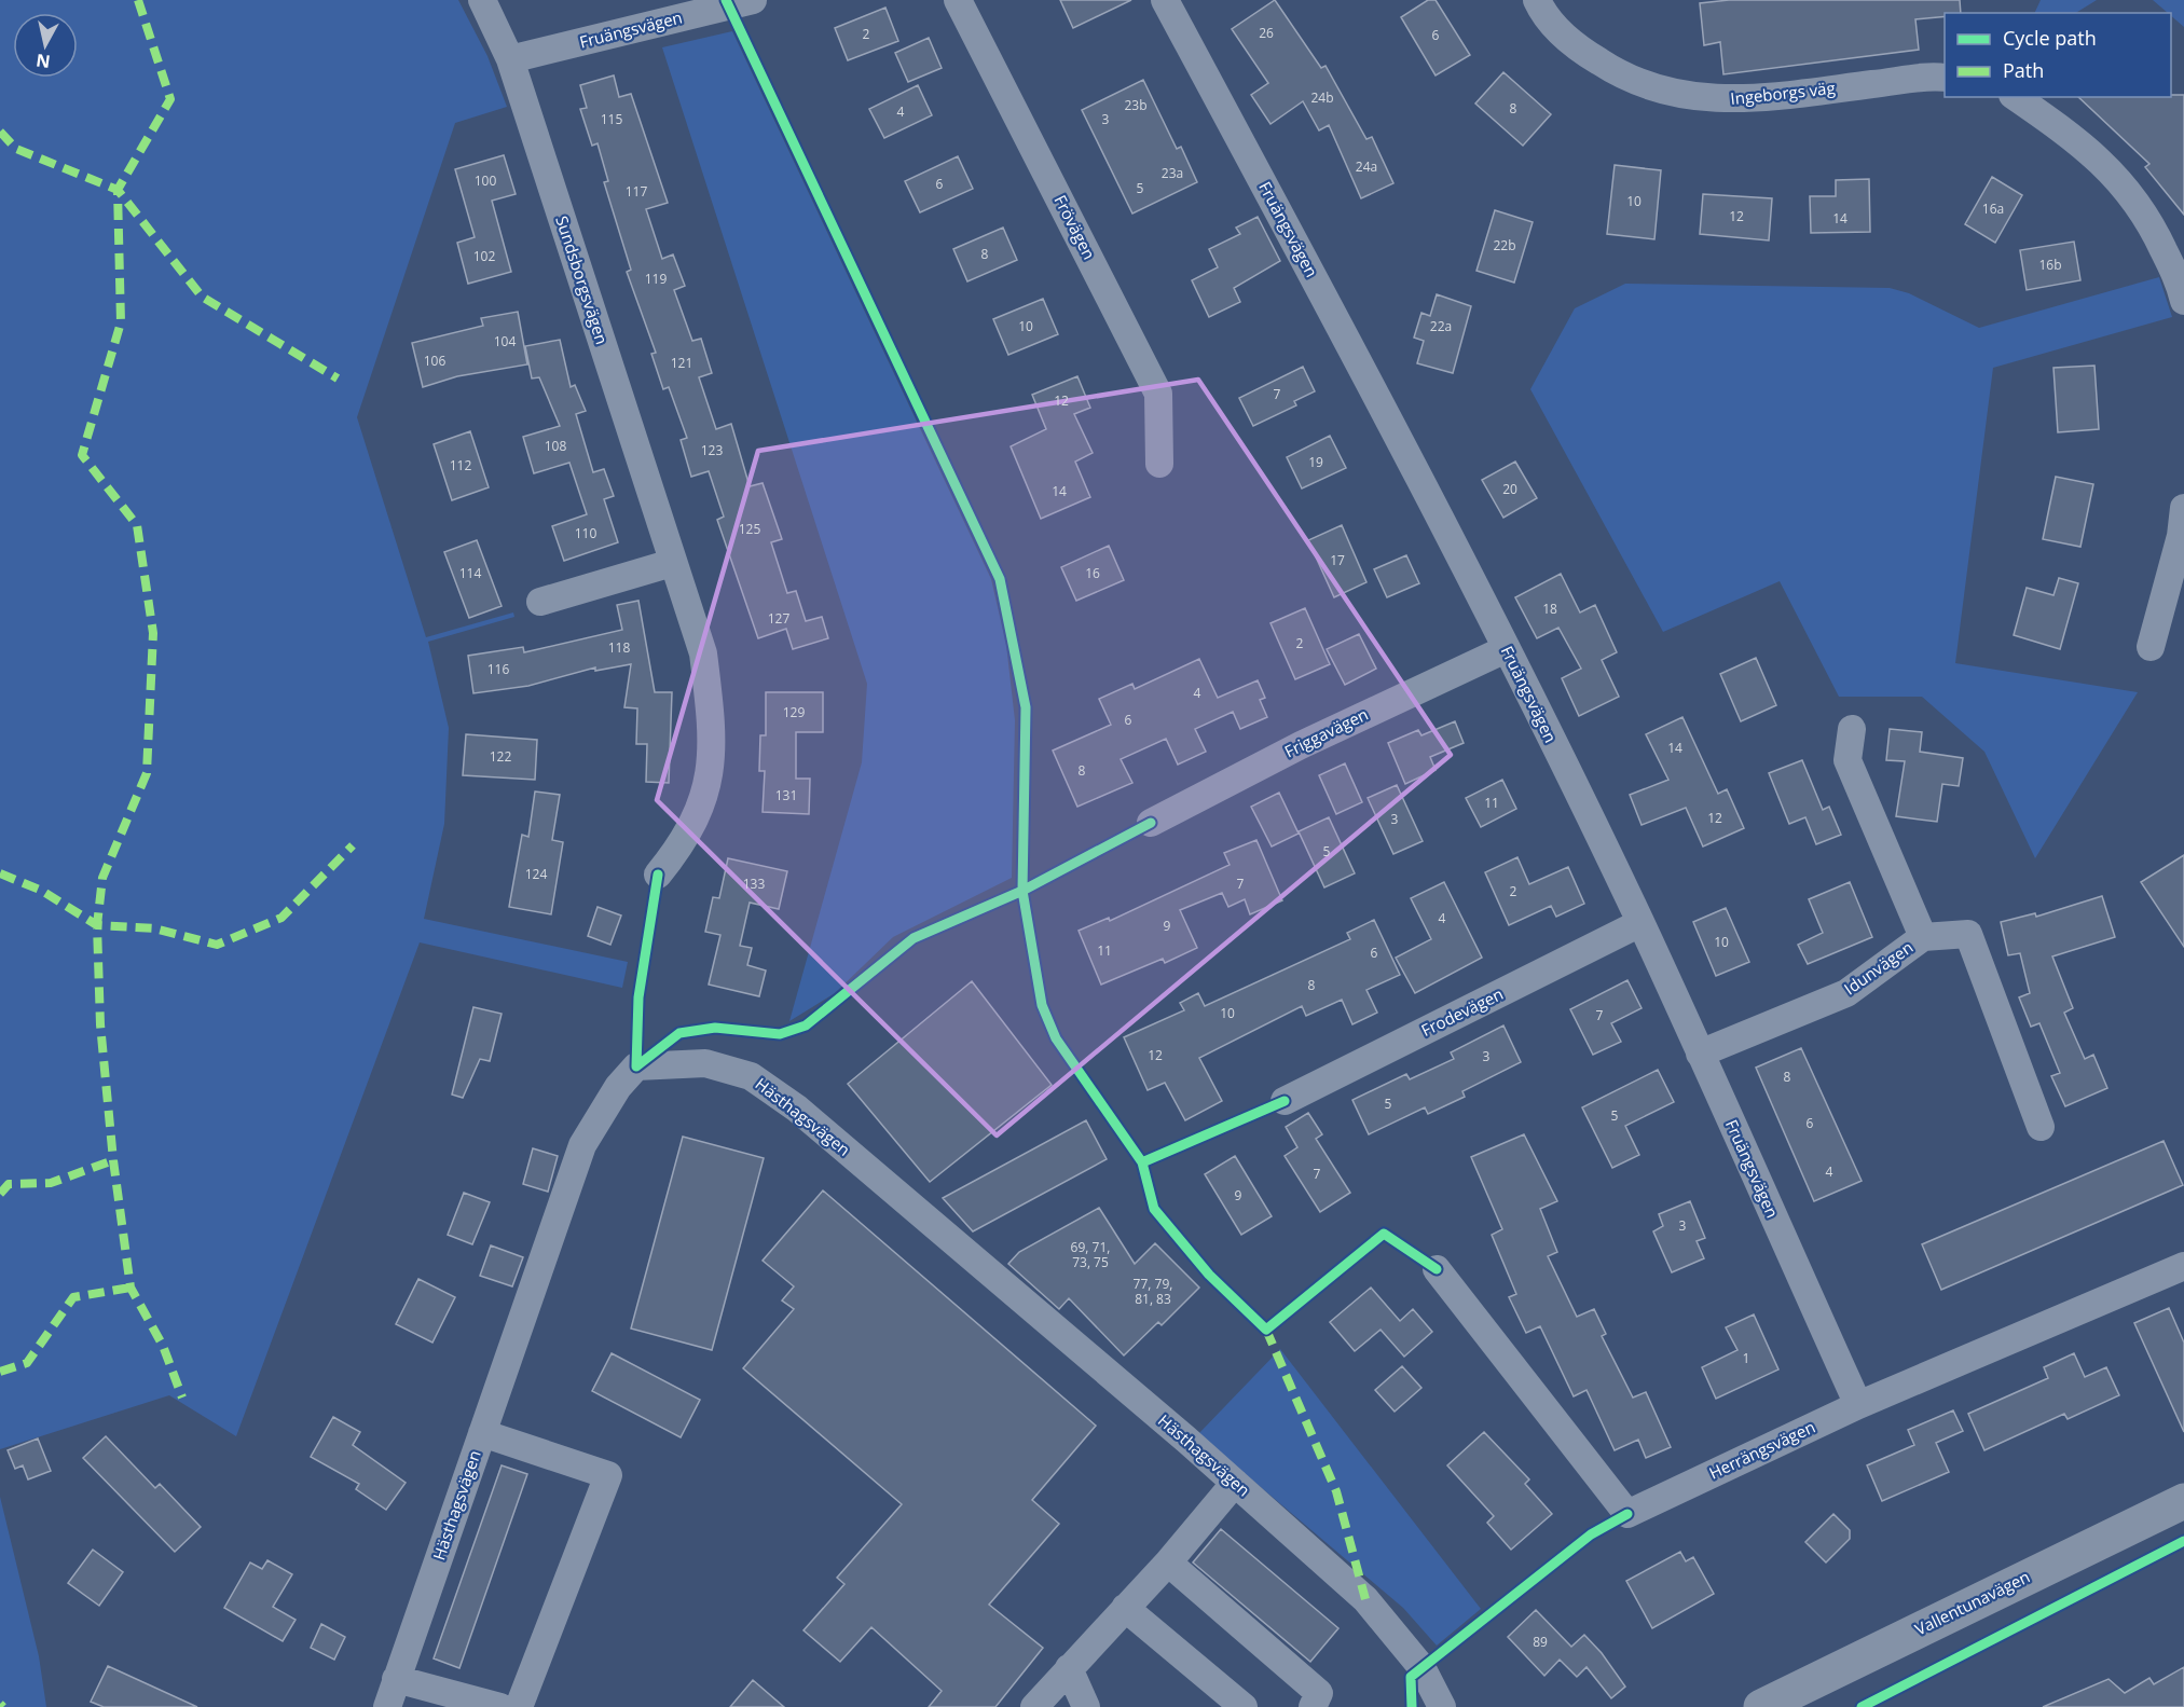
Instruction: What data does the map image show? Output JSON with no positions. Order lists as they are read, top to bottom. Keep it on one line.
{"streets":{"main road":["Vallentunavägen"],"street":["Fruängsvägen","Ingeborgs väg","Frövägen","Sundsborgsvägen","Friggavägen","Idunvägen","Frodevägen","Hästhagsvägen","Herrängsvägen"]},"crossings":[["Fruängsvägen","Sundsborgsvägen"],["Fruängsvägen","Friggavägen"],["Fruängsvägen","Idunvägen"],["Fruängsvägen","Frodevägen"],["Fruängsvägen","Herrängsvägen"]],"house_numbers":["26","2","6","24b","23b","8","4","115","3","24a","23a","100","6","5","117","10","16a","12","14","22b","8","102","16b","119","10","22a","104","106","121","7","12","108","123","19","112","20","14","125","110","17","114","16","18","127","2","118","116","4","129","6","14","122","8","131","11","12","3","5","124","133","7","2","4","9","10","11","6","8","10","7","12","3","8","5","5","6","4","7","9","3","69, 71, 73, 75","77, 79, 81, 83","1","89"],"legend":["Cycle path","Path"],"north":"bottom"}
